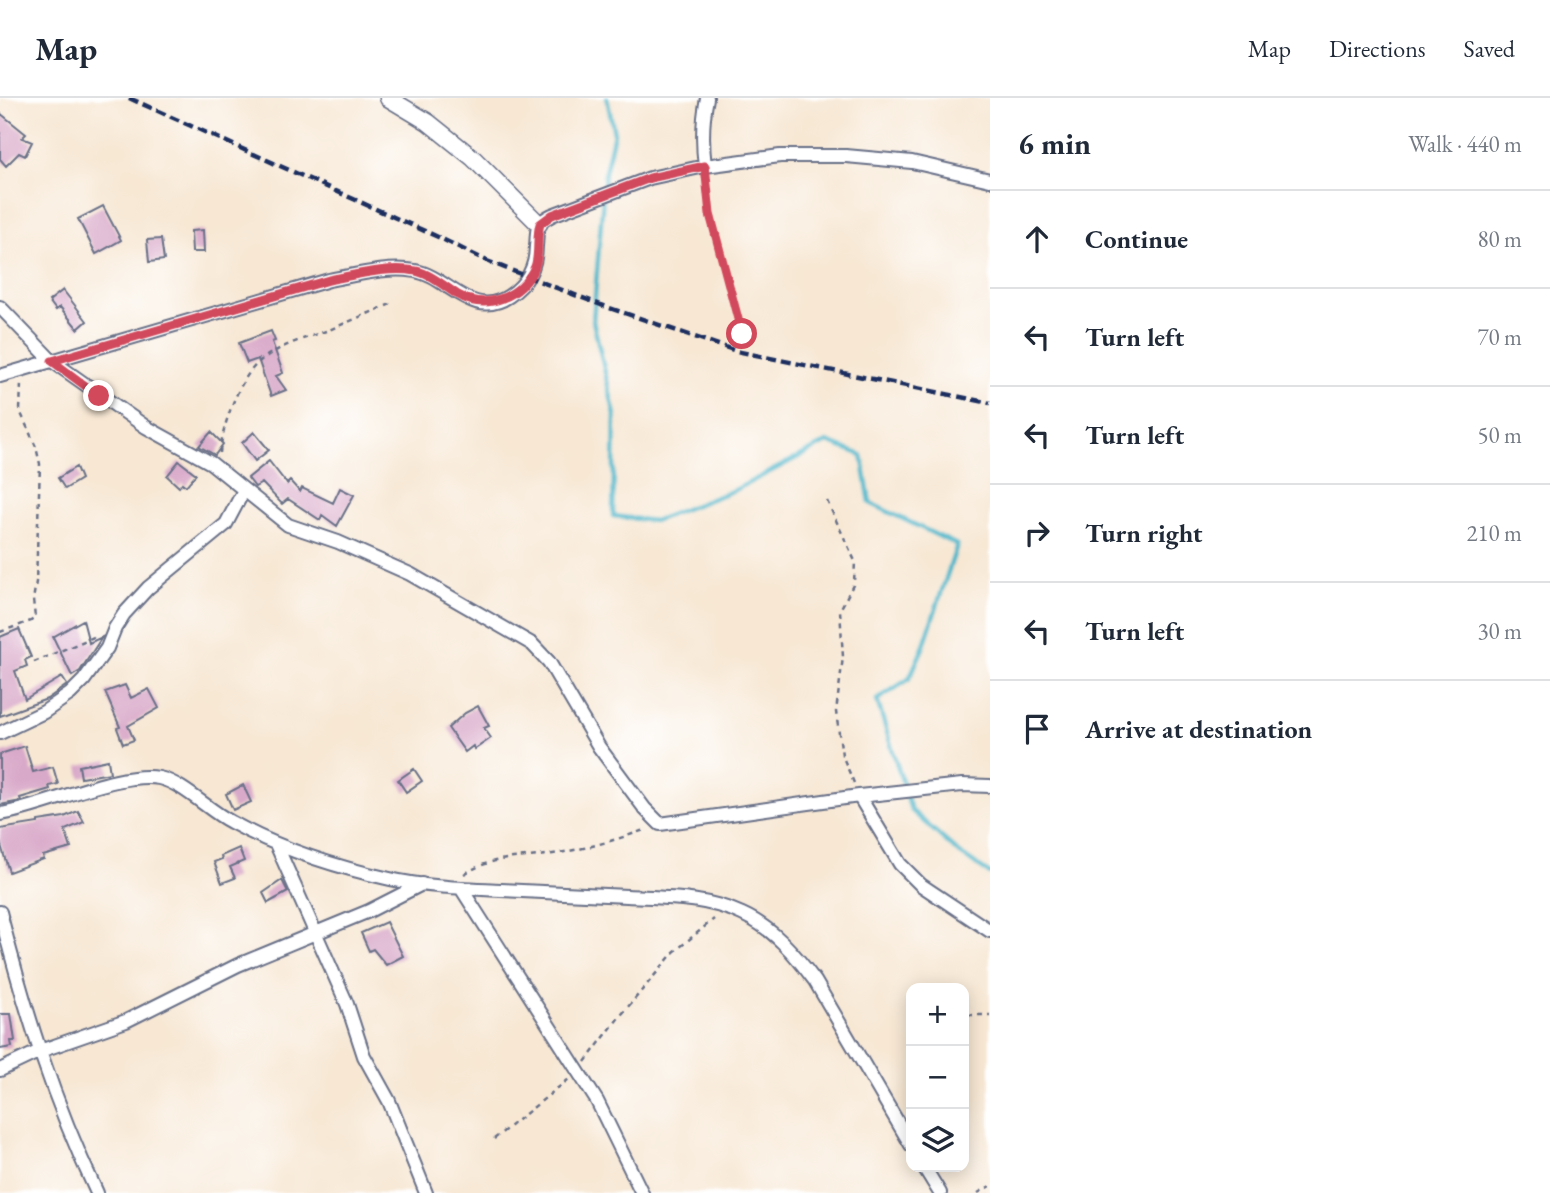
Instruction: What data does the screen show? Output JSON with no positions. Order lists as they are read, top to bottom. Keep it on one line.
{"page":{"header":"Map","nav":["Map","Directions","Saved"],"heading":["6 min","Walk · 440 m"],"list":[["Continue","80 m"],["Turn left","70 m"],["Turn left","50 m"],["Turn right","210 m"],["Turn left","30 m"],"Arrive at destination"],"map_buttons":["+","−"]}}
